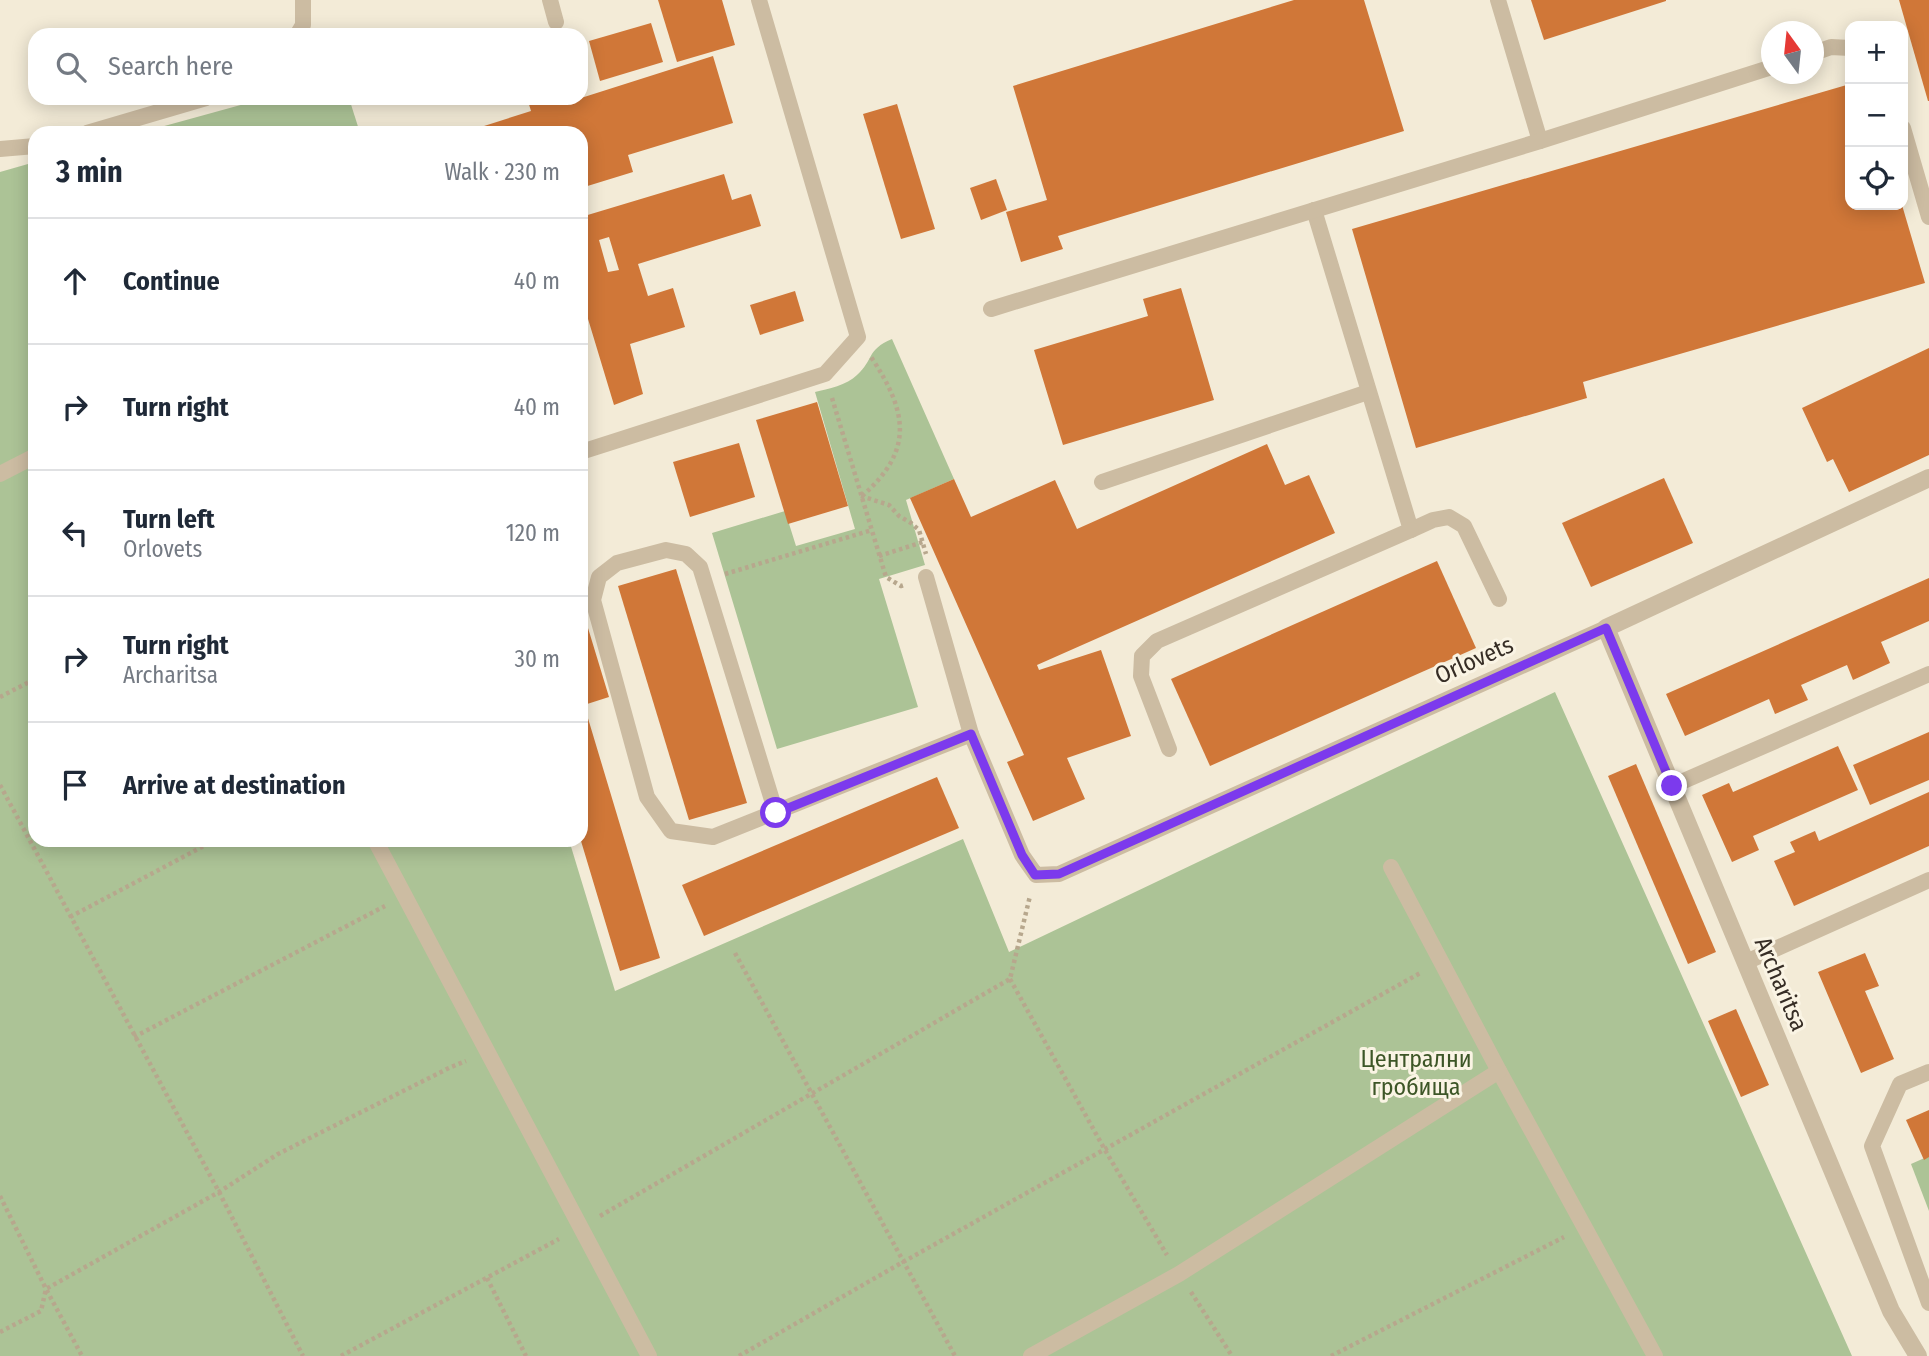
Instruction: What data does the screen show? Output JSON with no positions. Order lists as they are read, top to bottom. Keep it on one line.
{"streets":{"street":["Orlovets","Archaritsa"]},"crossings":[["Orlovets","Archaritsa"]],"parks":["Централни гробища"],"north":"top","page":{"map_buttons":["+","−"],"search":"Search here","heading":["3 min","Walk · 230 m"],"list":[["Continue","40 m"],["Turn right","40 m"],["Turn left","Orlovets","120 m"],["Turn right","Archaritsa","30 m"],"Arrive at destination"]}}
